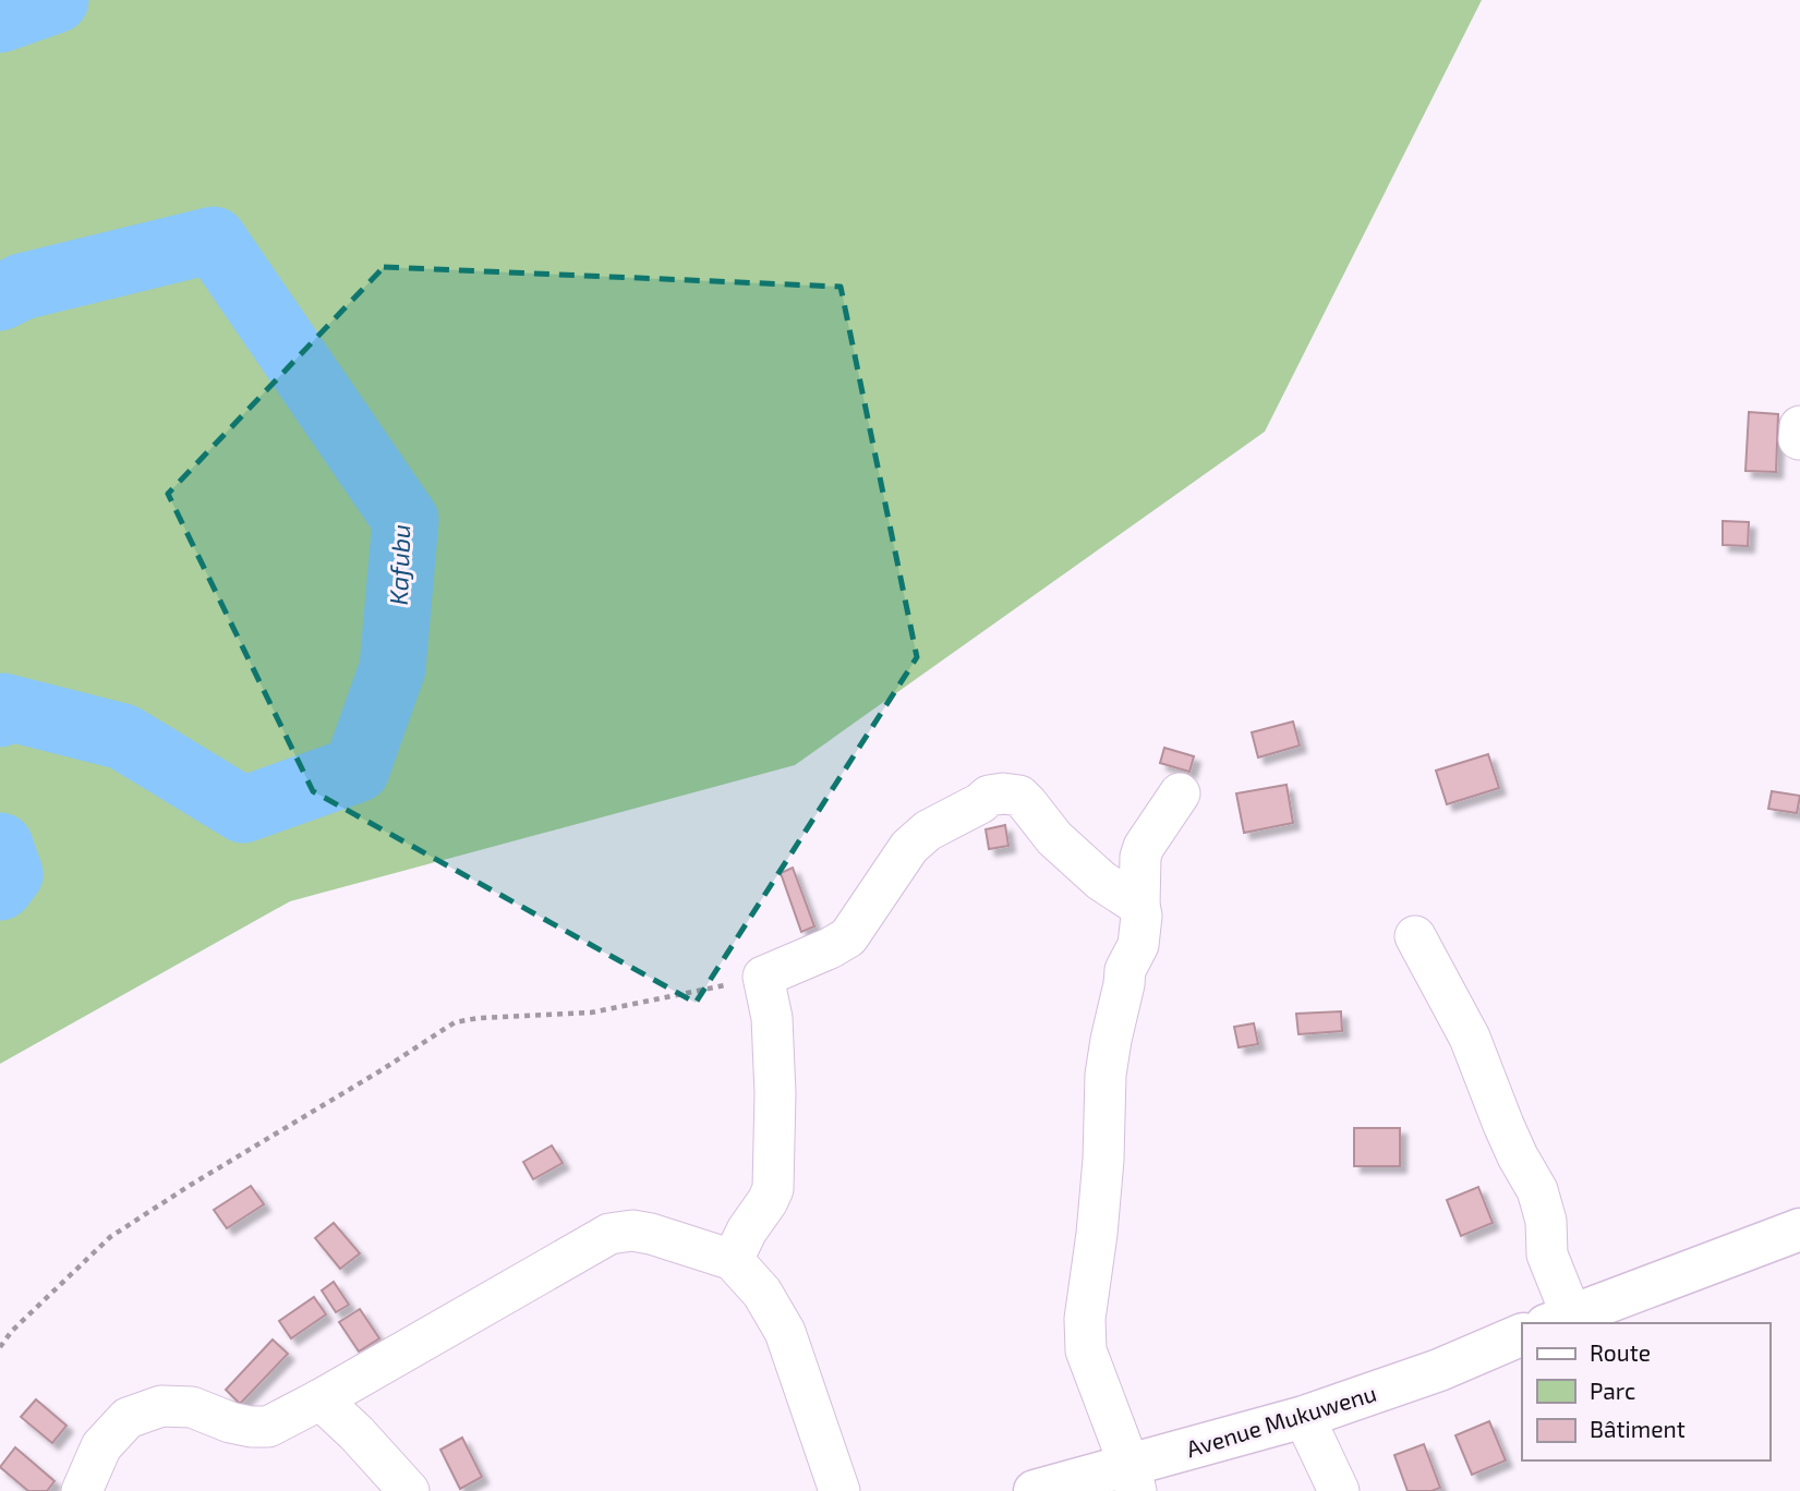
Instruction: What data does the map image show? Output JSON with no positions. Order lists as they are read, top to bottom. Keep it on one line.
{"streets":{"street":["Avenue Mukuwenu"]},"water":["Kafubu"],"legend":["Route","Parc","Bâtiment"]}
